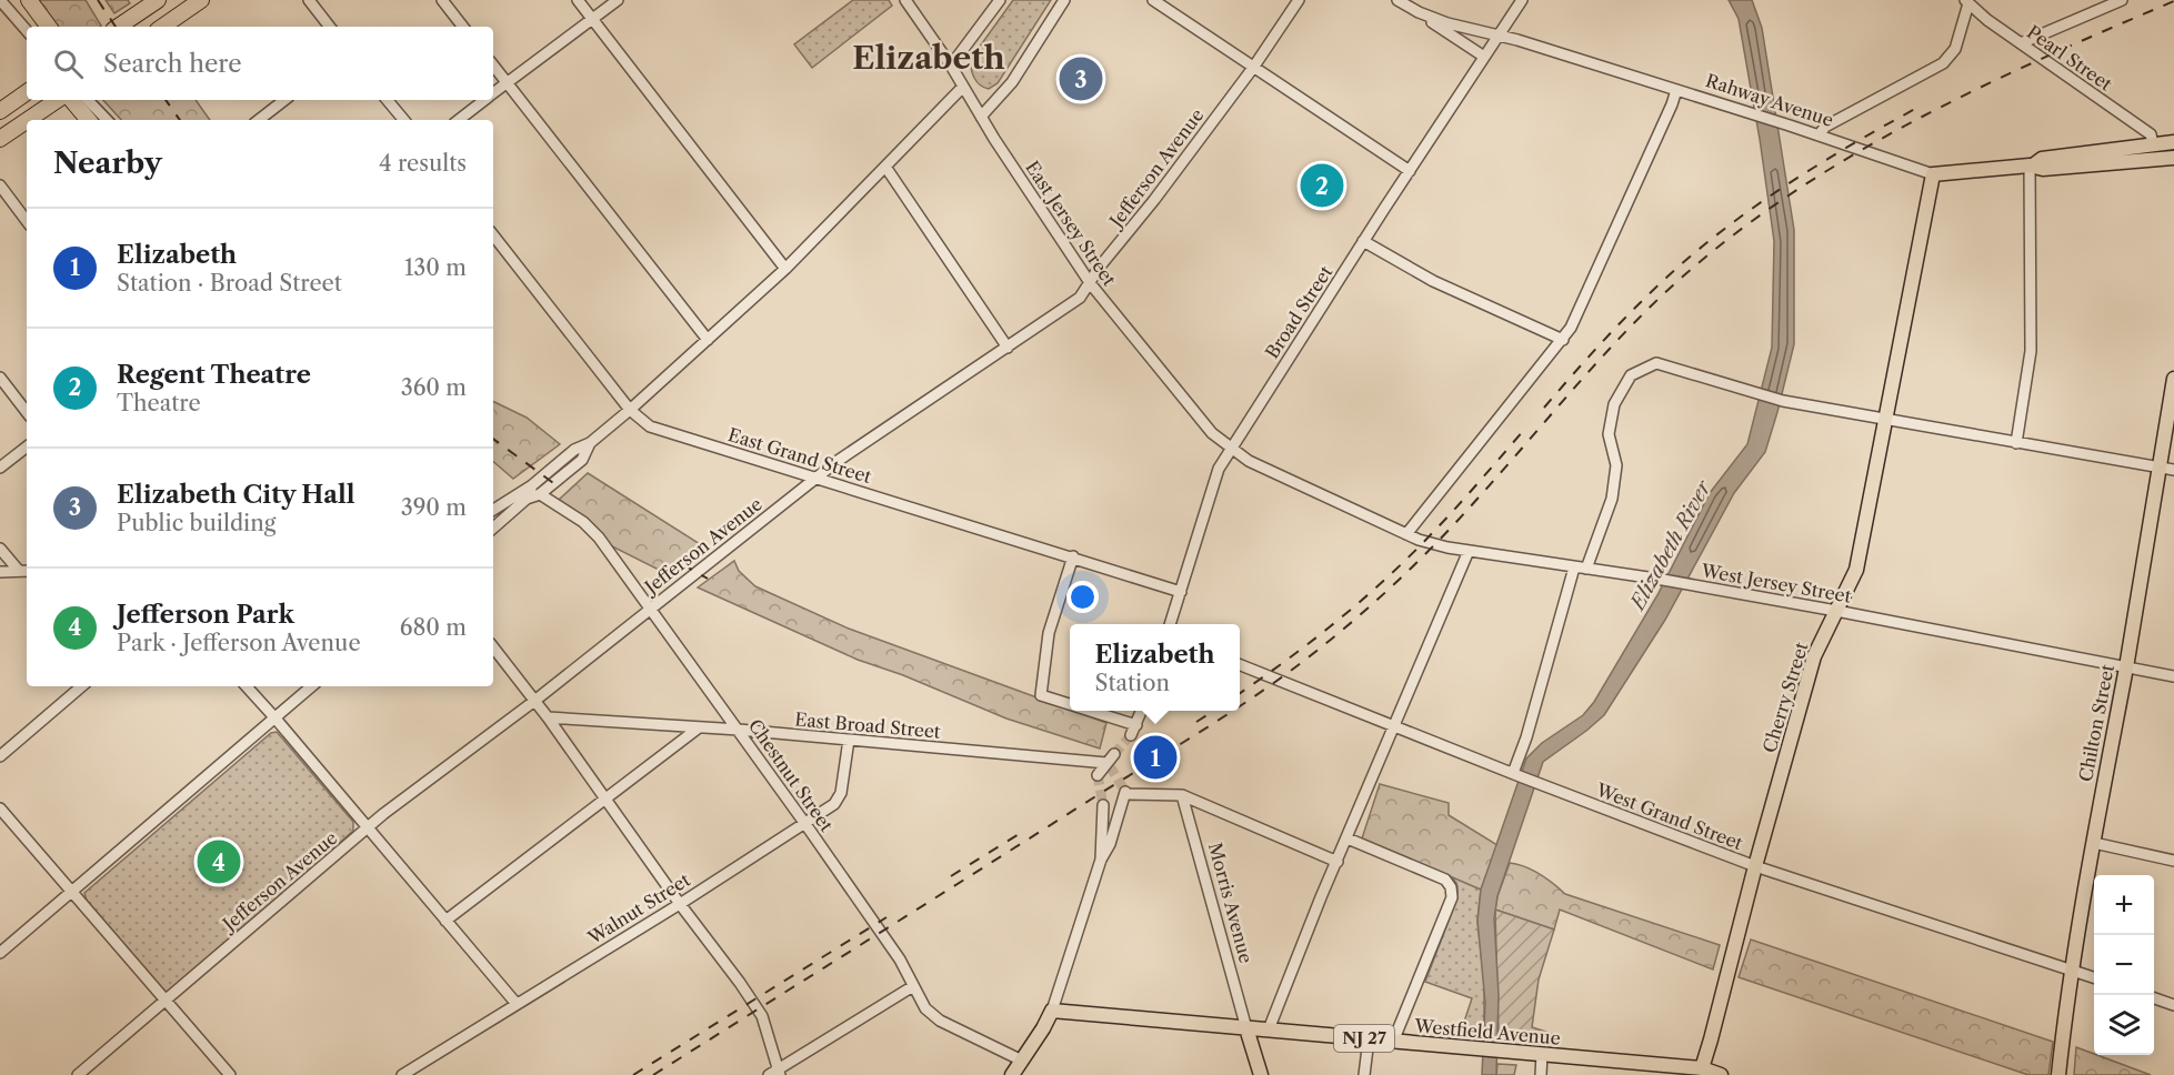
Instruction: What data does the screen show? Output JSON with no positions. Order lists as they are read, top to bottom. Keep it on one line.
{"streets":{"main road":["Rahway Avenue","Cherry Street","Chilton Street","Morris Avenue","Westfield Avenue","NJ 27"],"street":["Pearl Street","Jefferson Avenue","East Jersey Street","Broad Street","East Grand Street","West Jersey Street","East Broad Street","Chestnut Street","West Grand Street","Walnut Street"]},"crossings":[["Pearl Street","Rahway Avenue"],["Rahway Avenue","Broad Street"],["Rahway Avenue","Cherry Street"],["Jefferson Avenue","East Jersey Street"],["Jefferson Avenue","East Grand Street"],["Jefferson Avenue","Chestnut Street"],["East Jersey Street","Broad Street"],["East Jersey Street","West Jersey Street"],["Broad Street","East Grand Street"],["Broad Street","West Jersey Street"],["West Jersey Street","Cherry Street"],["West Jersey Street","Chilton Street"],["Cherry Street","West Grand Street"],["Cherry Street","Westfield Avenue"],["Chilton Street","West Grand Street"],["East Broad Street","Chestnut Street"],["East Broad Street","Walnut Street"],["Chestnut Street","Walnut Street"],["Morris Avenue","Westfield Avenue"]],"districts":["Elizabeth"],"water":["Elizabeth River"],"page":{"search":"Search here","pins":["3","2","1","4"],"heading":["Nearby","4 results"],"list":[{"mark":"1","name":"Elizabeth","note":"Station · Broad Street","value":"130 m"},{"mark":"2","name":"Regent Theatre","note":"Theatre","value":"360 m"},{"mark":"3","name":"Elizabeth City Hall","note":"Public building","value":"390 m"},{"mark":"4","name":"Jefferson Park","note":"Park · Jefferson Avenue","value":"680 m"}],"popup":["Elizabeth","Station"],"map_buttons":["+","−"]}}
